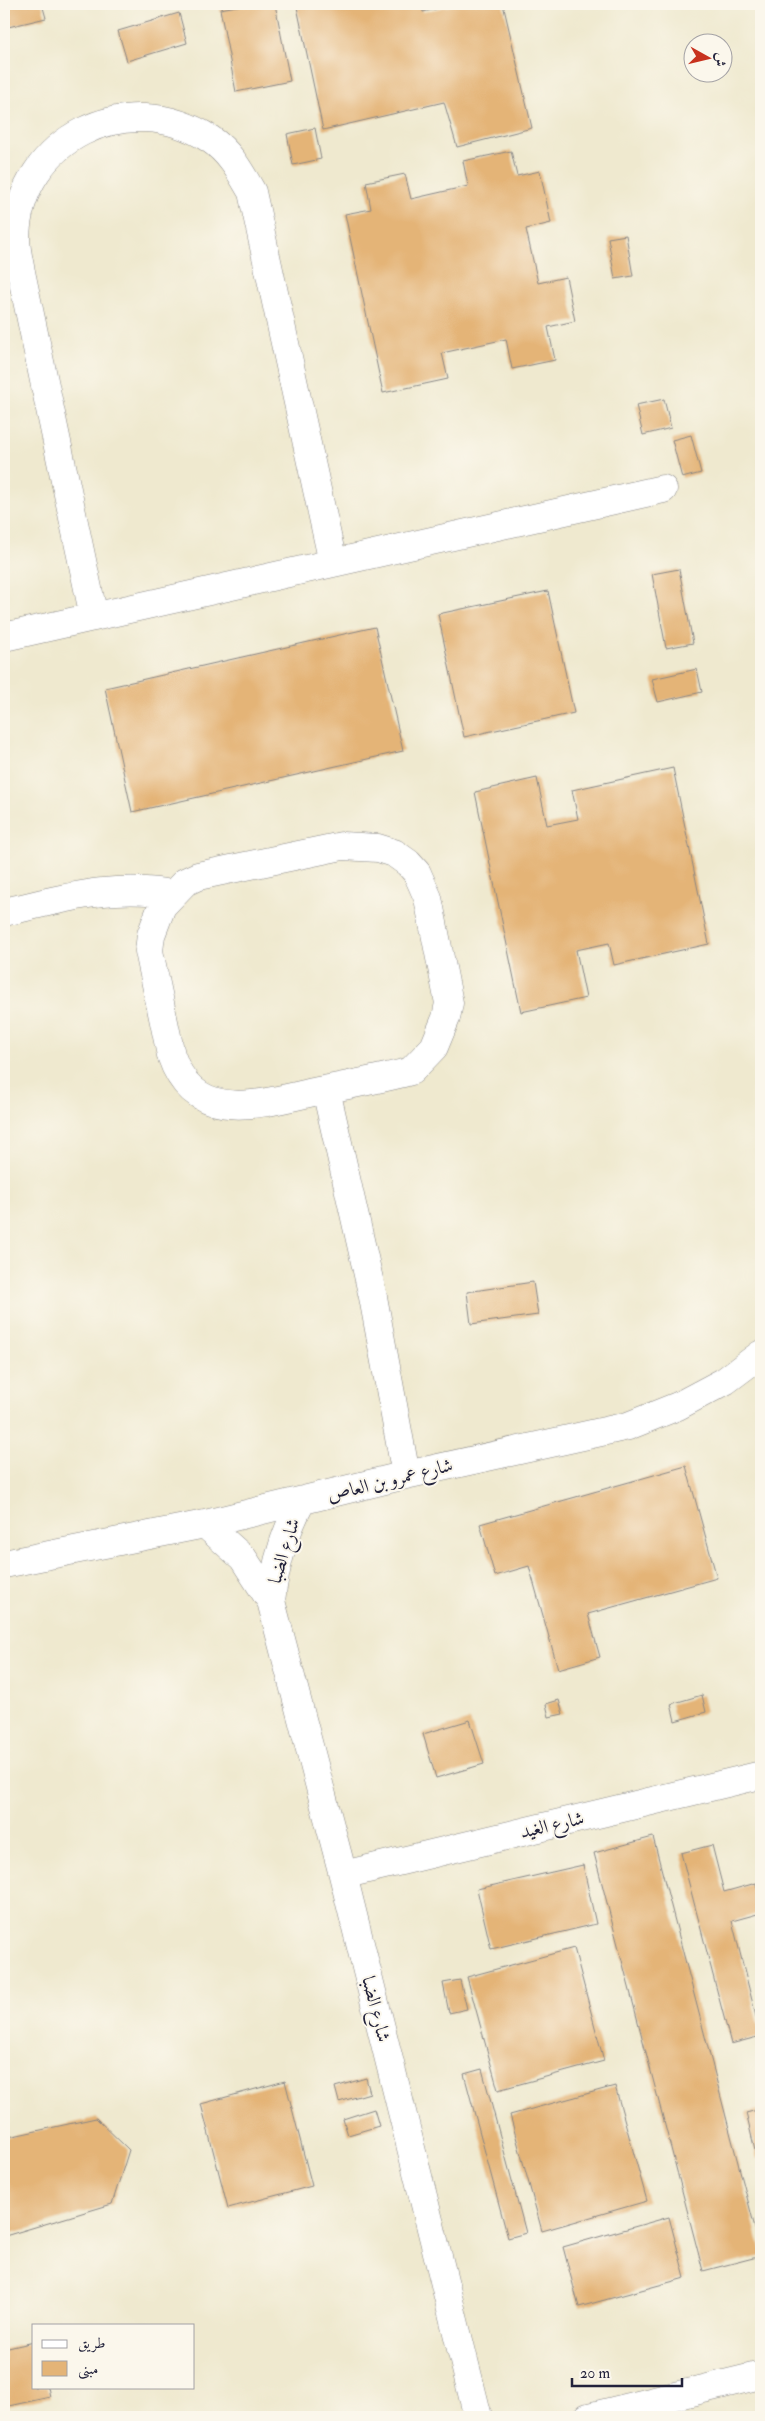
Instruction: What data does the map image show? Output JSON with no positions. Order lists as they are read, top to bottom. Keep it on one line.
{"streets":{"street":["شارع عمرو بن العاص","شارع الضبا","شارع الغيد"]},"crossings":[["شارع عمرو بن العاص","شارع الضبا"],["شارع الضبا","شارع الغيد"]],"legend":["طريق","مبنى"],"scale_bar":"20 m","north":"right"}
